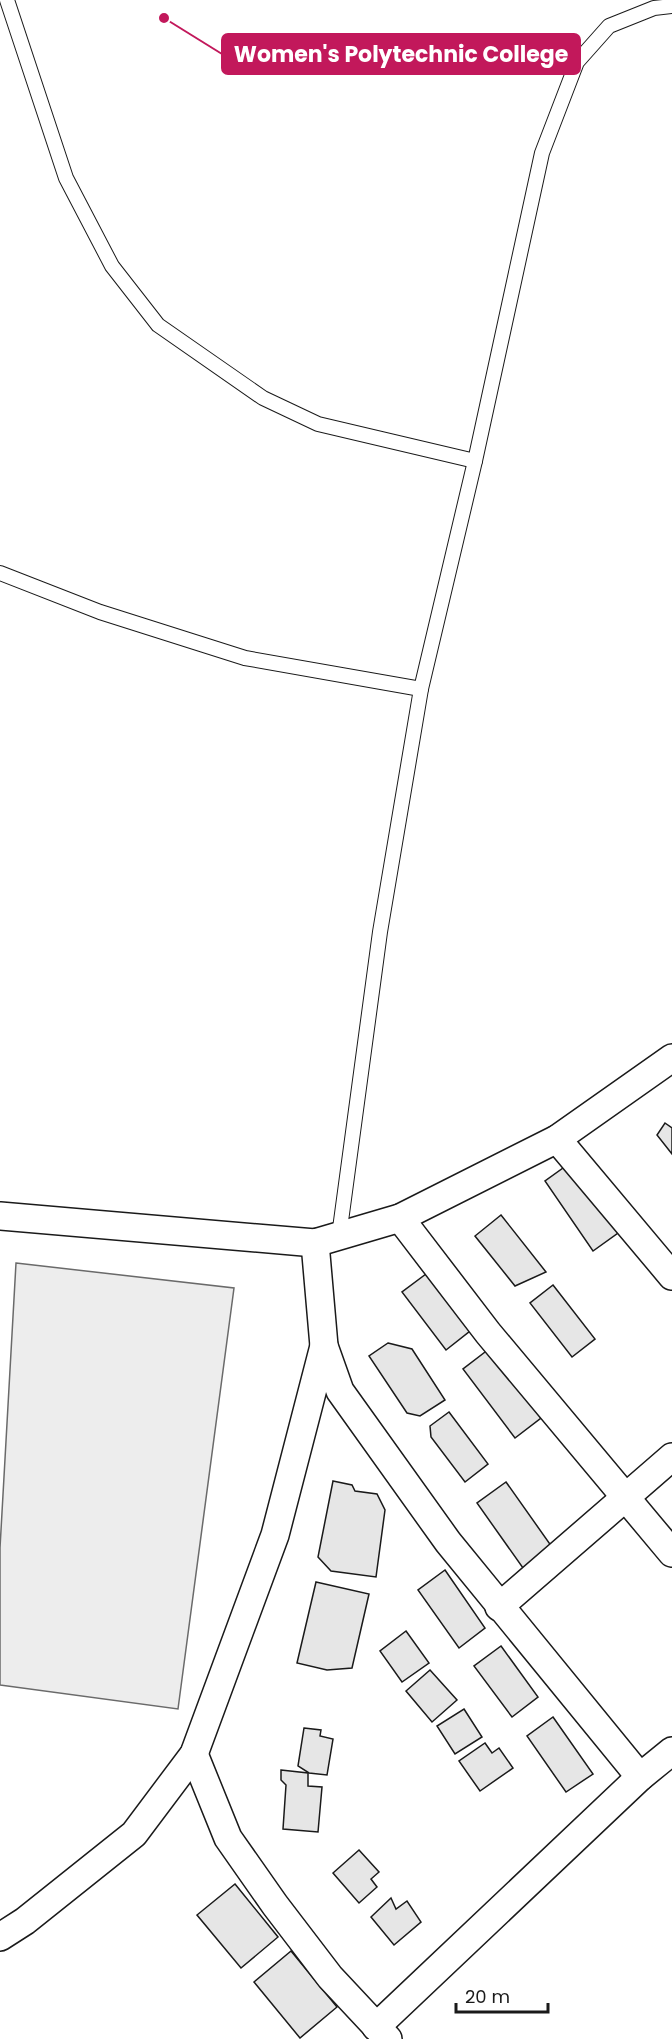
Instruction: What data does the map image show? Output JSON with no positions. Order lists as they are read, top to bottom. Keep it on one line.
{"places":["Women's Polytechnic College"],"scale_bar":"20 m"}
